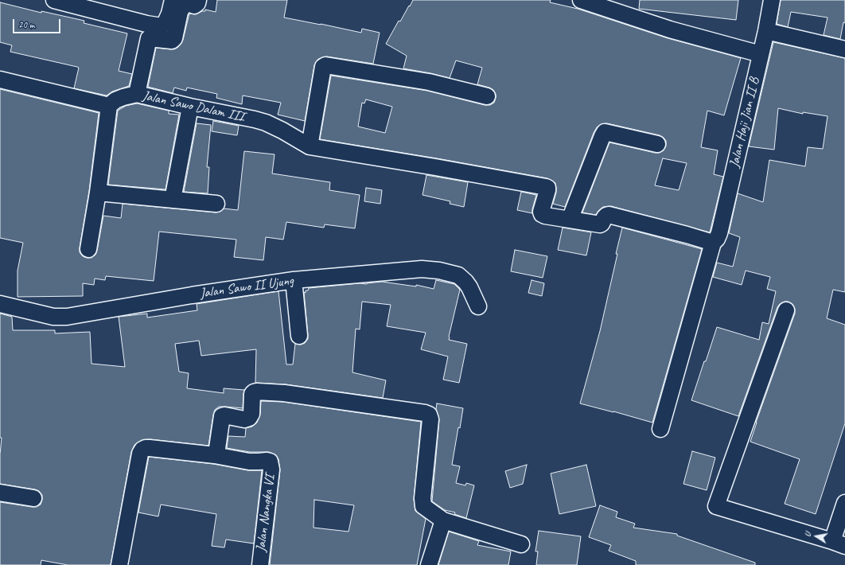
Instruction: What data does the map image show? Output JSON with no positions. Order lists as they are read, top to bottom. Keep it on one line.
{"streets":{"street":["Jalan Sawo Dalam III","Jalan Haji Jian II B","Jalan Sawo II Ujung","Jalan Nangka VI"]},"scale_bar":"20 m","north":"left"}
